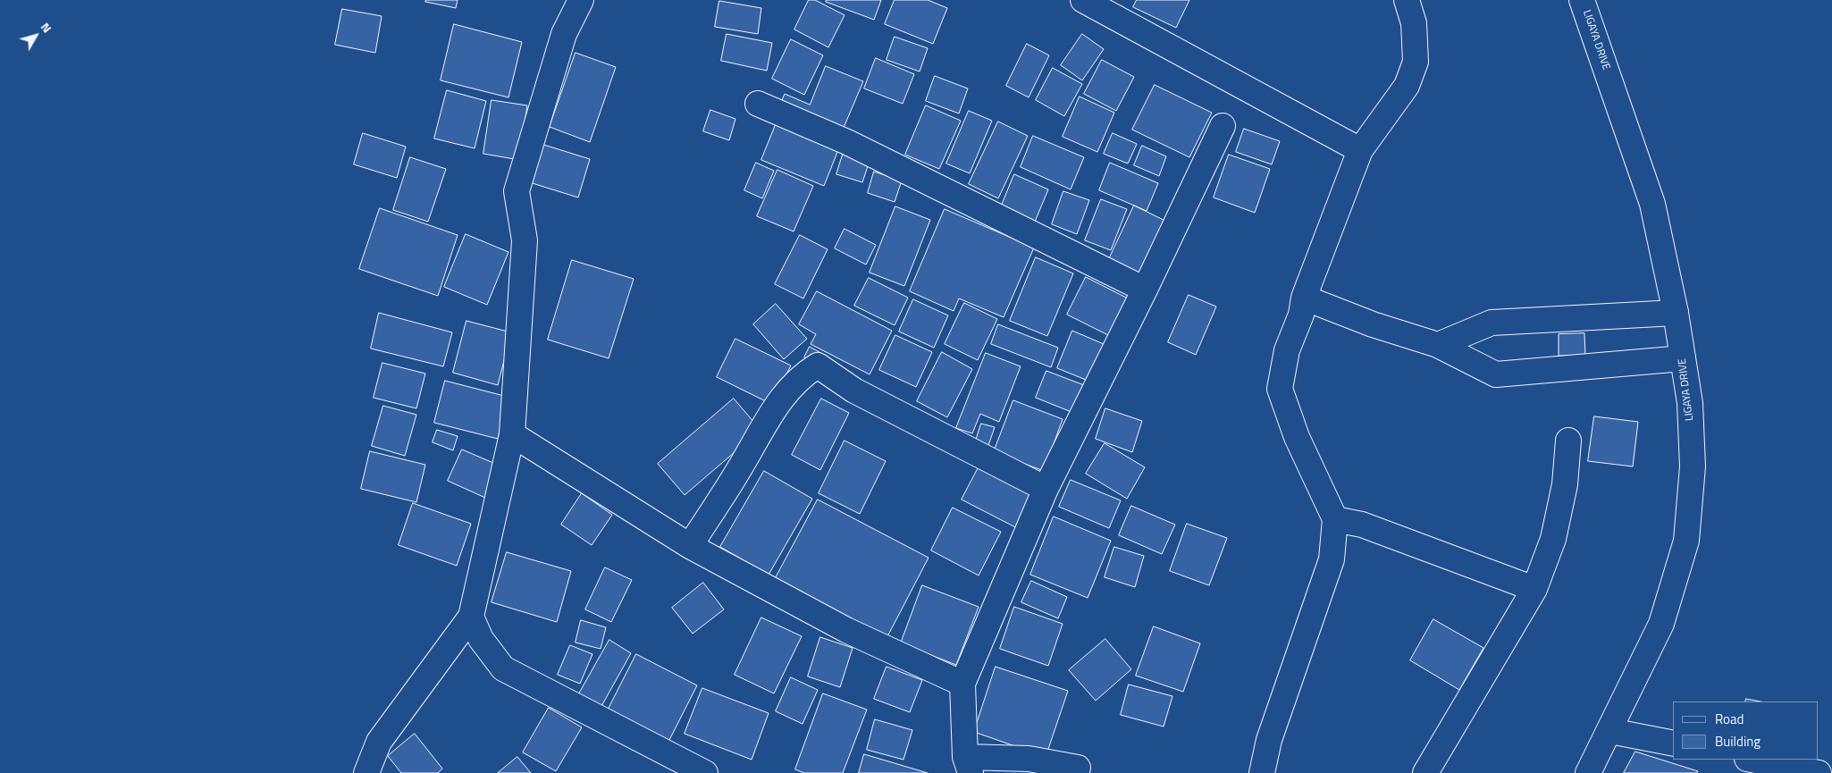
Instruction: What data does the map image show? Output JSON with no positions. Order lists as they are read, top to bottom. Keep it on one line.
{"streets":{"street":["LIGAYA DRIVE"]},"legend":["Road","Building"],"north":"top right"}
